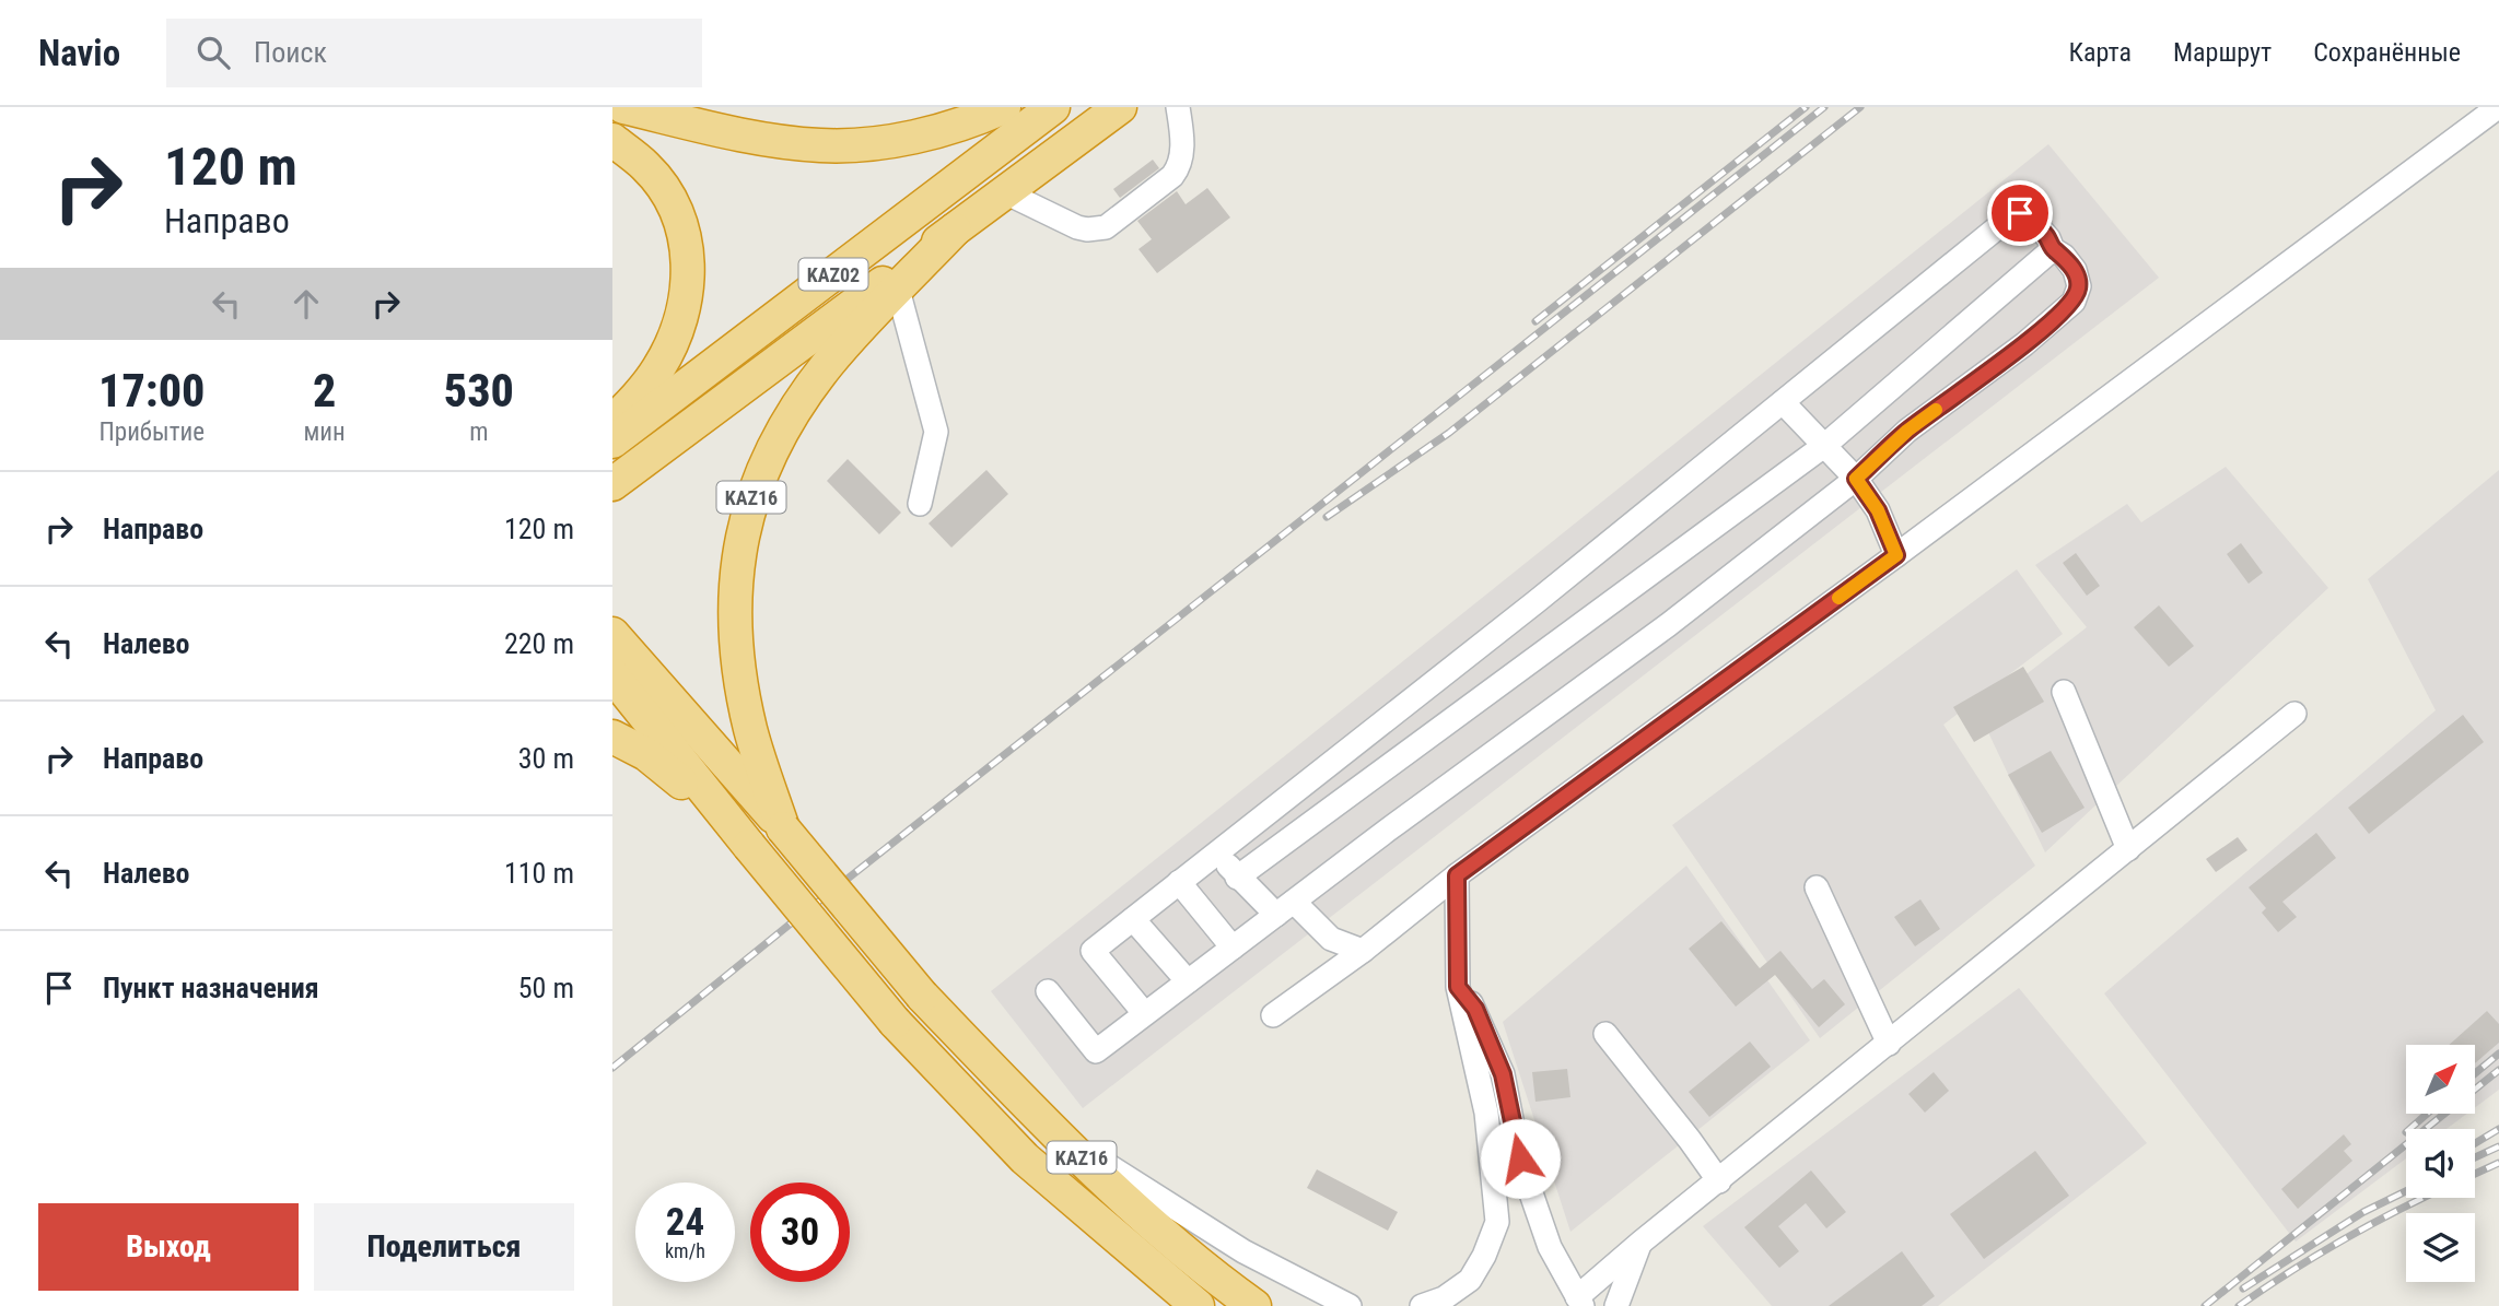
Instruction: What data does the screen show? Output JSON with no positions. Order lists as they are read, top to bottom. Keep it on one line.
{"streets":{"highway":["KАZ02","KAZ16"]},"crossings":[["KАZ02","KAZ16"]],"north":"top right","page":{"header":"Navio","search":"Поиск","nav":["Карта","Маршрут","Сохранённые"],"turn":["120 m","Направо"],"eta":["17:00","Прибытие","2","мин","530","m"],"list":[{"name":"Направо","value":"120 m"},{"name":"Налево","value":"220 m"},{"name":"Направо","value":"30 m"},{"name":"Налево","value":"110 m"},{"name":"Пункт назначения","value":"50 m"}],"speed":"24 km/h","limit":"30","buttons":["Выход","Поделиться"]}}
